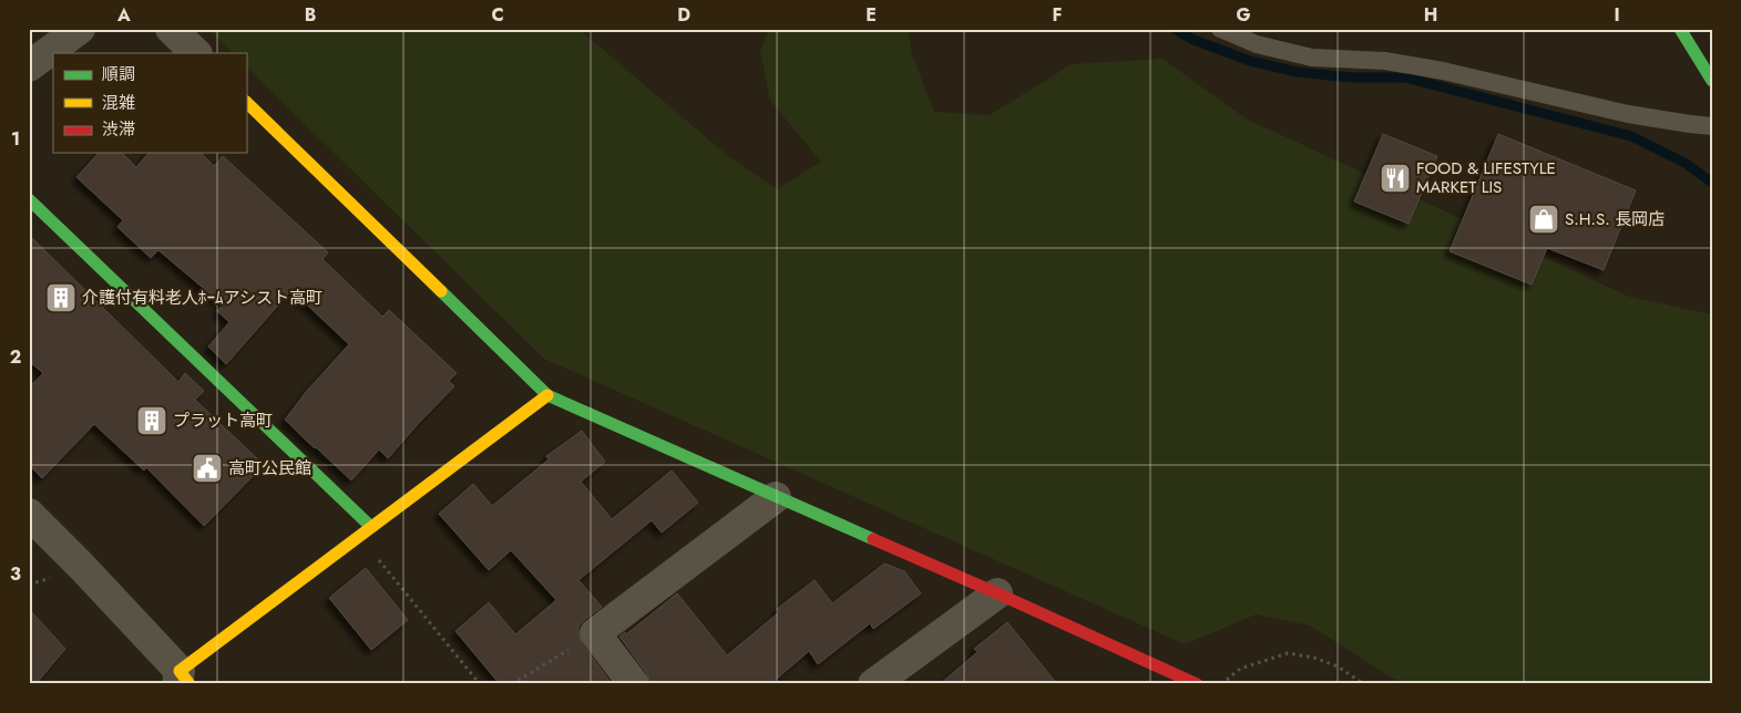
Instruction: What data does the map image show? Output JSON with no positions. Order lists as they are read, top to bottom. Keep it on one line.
{"places":{"restaurant":["FOOD & LIFESTYLE MARKET LIS"],"shop":["S.H.S. 長岡店"],"building":["介護付有料老人ﾎｰﾑアシスト高町","プラット高町"],"public building":["高町公民館"]},"legend":["順調","混雑","渋滞"],"grid":{"columns":["A","B","C","D","E","F","G","H","I"],"rows":["1","2","3"]}}
